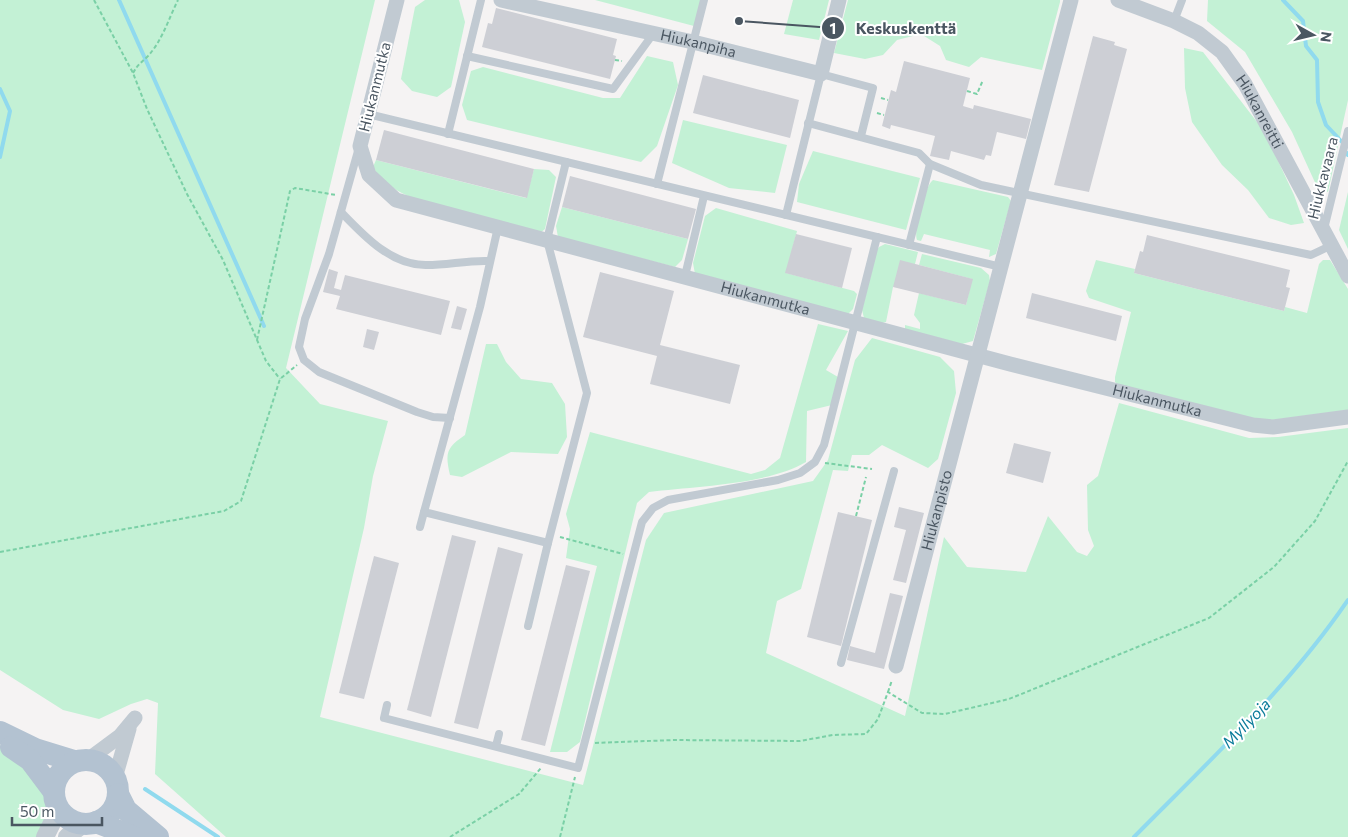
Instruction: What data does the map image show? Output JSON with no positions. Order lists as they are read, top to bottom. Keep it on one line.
{"streets":{"street":["Hiukanpiha","Hiukanmutka","Hiukanreitti","Hiukanpisto"],"lane":["Hiukkavaara"]},"crossings":[["Hiukanmutka","Hiukanpisto"],["Hiukanreitti","Hiukkavaara"]],"water":["Myllyoja"],"places":["Keskuskenttä"],"scale_bar":"50 m","north":"right"}
